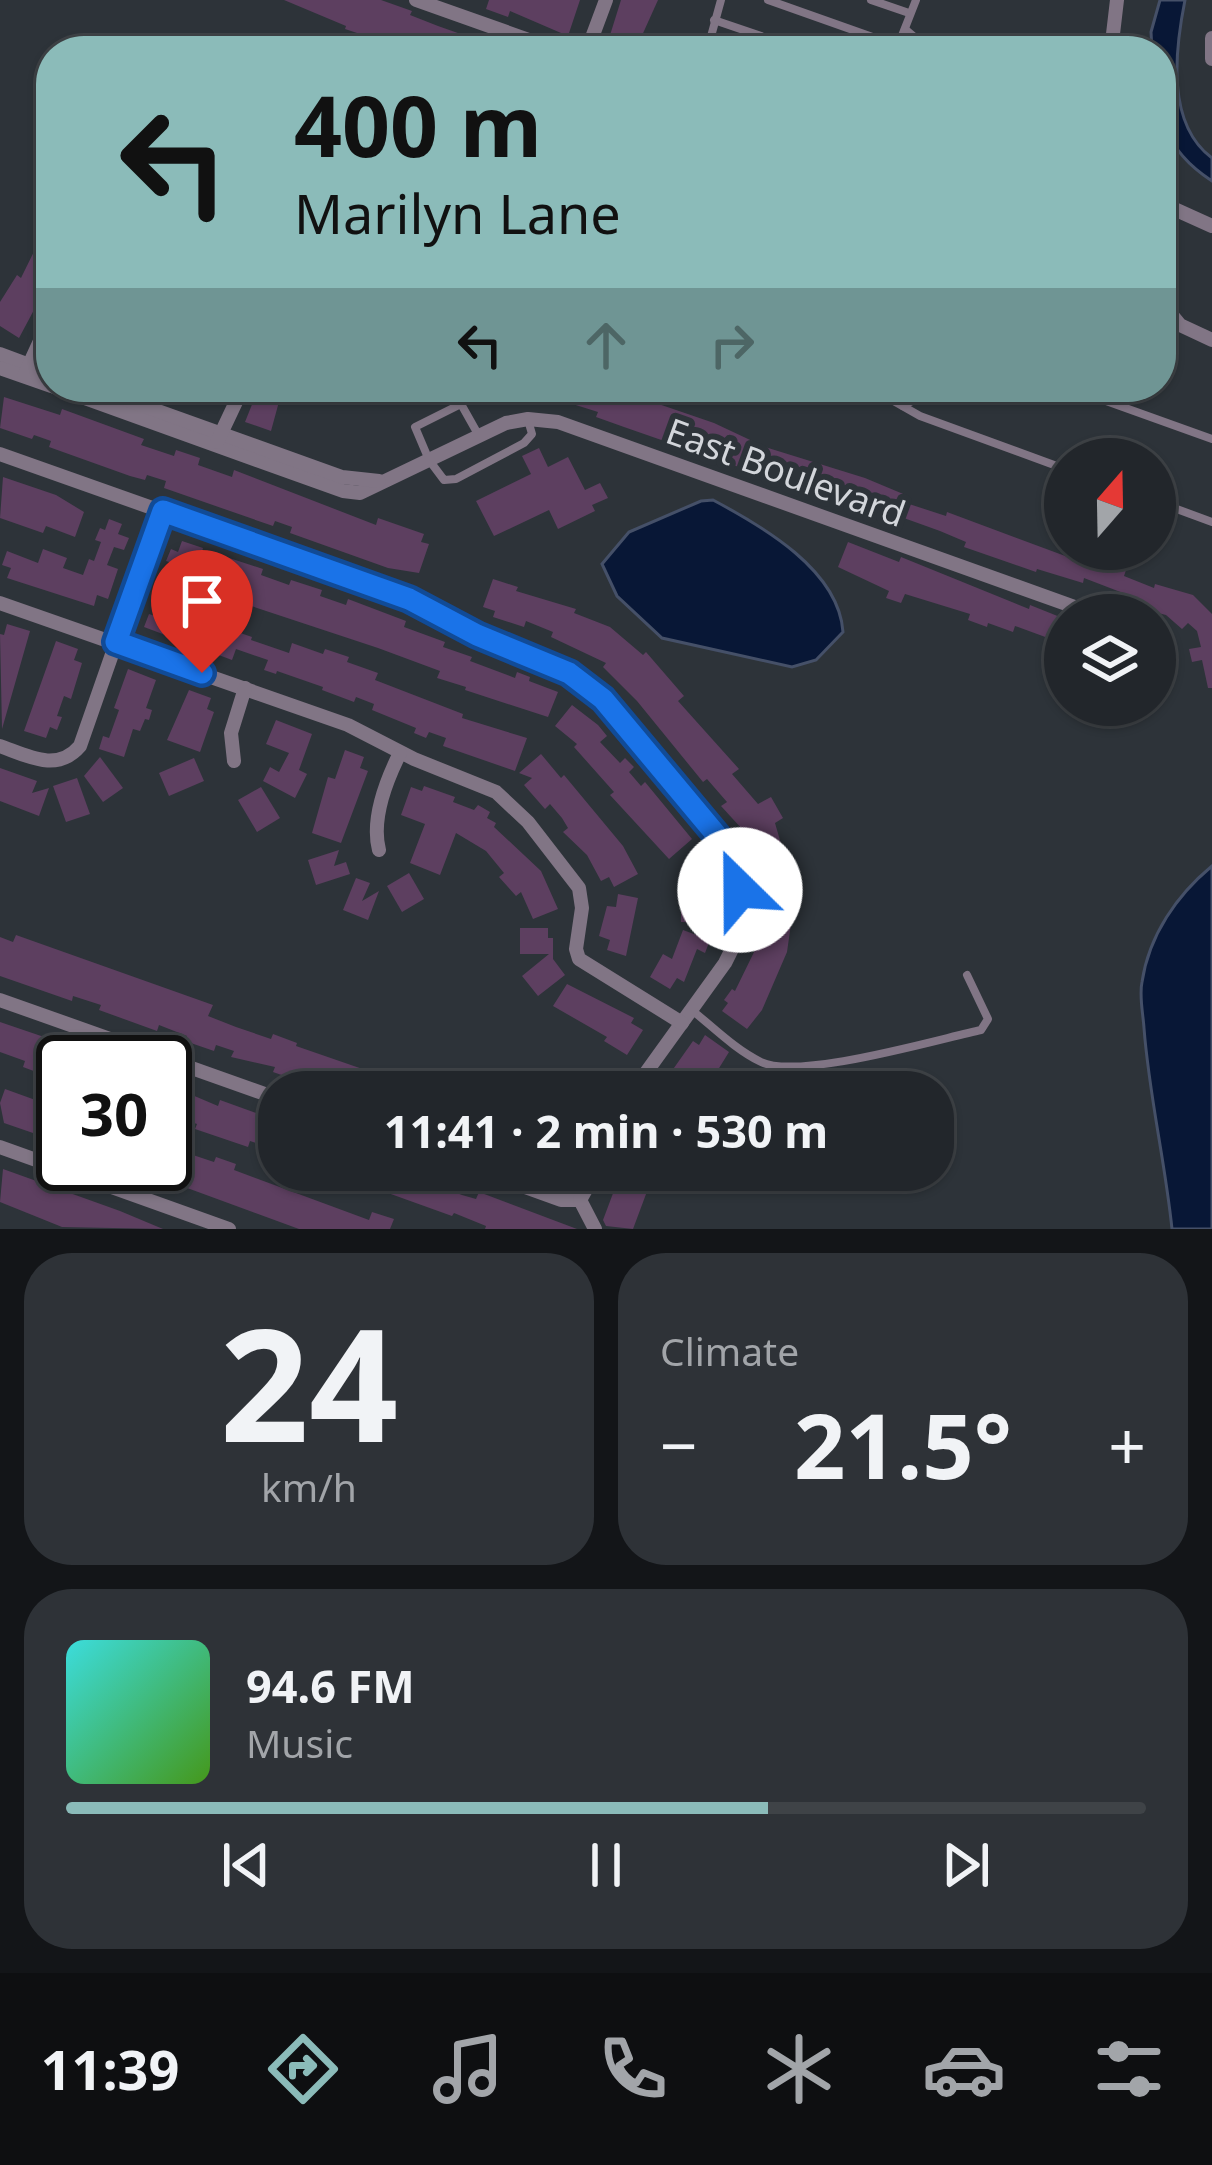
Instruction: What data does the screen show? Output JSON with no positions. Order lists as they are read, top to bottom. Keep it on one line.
{"streets":{"street":["East Boulevard"]},"north":"top","page":{"turn":["400 m","Marilyn Lane"],"limit":"30","trip":"11:41 · 2 min · 530 m","tile":[["24","km/h"],"Climate"],"heat":["−","21.5°","+"],"song":["94.6 FM","Music"],"tabs":"11:39"}}
